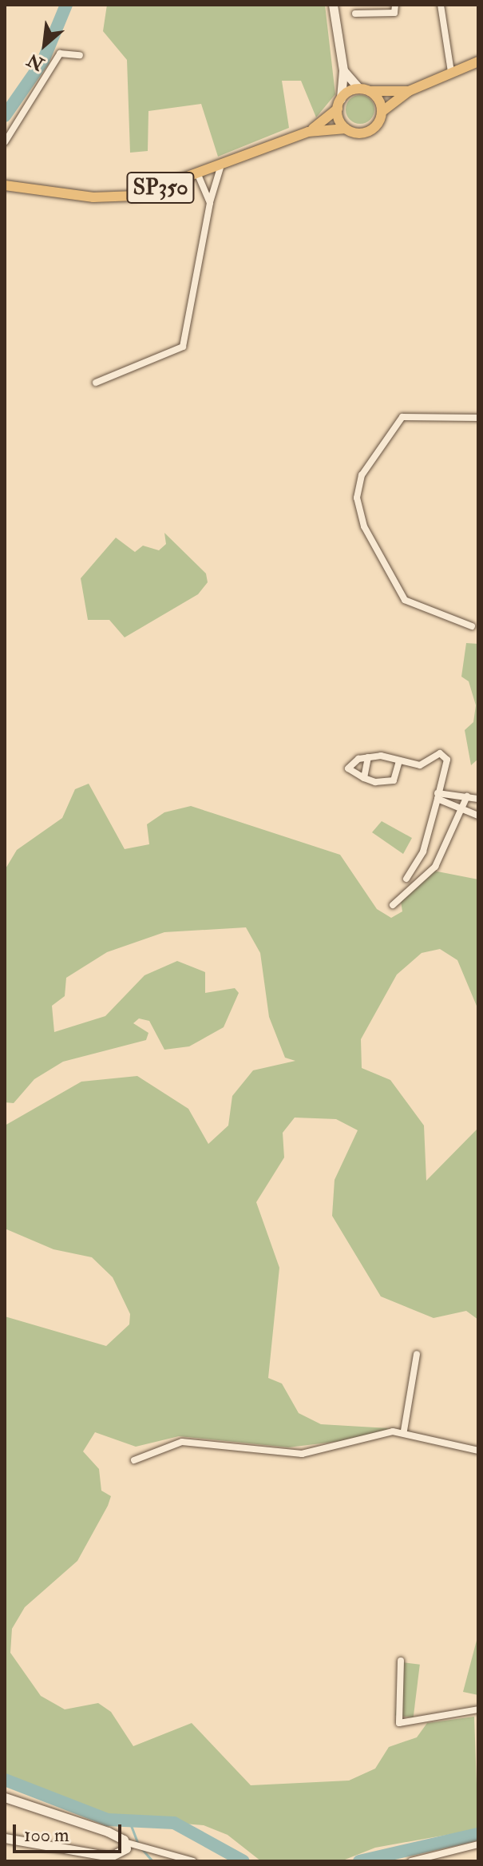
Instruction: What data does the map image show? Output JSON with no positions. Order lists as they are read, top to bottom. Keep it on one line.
{"streets":{"main road":["SP350"]},"scale_bar":"100 m","north":"bottom left"}
